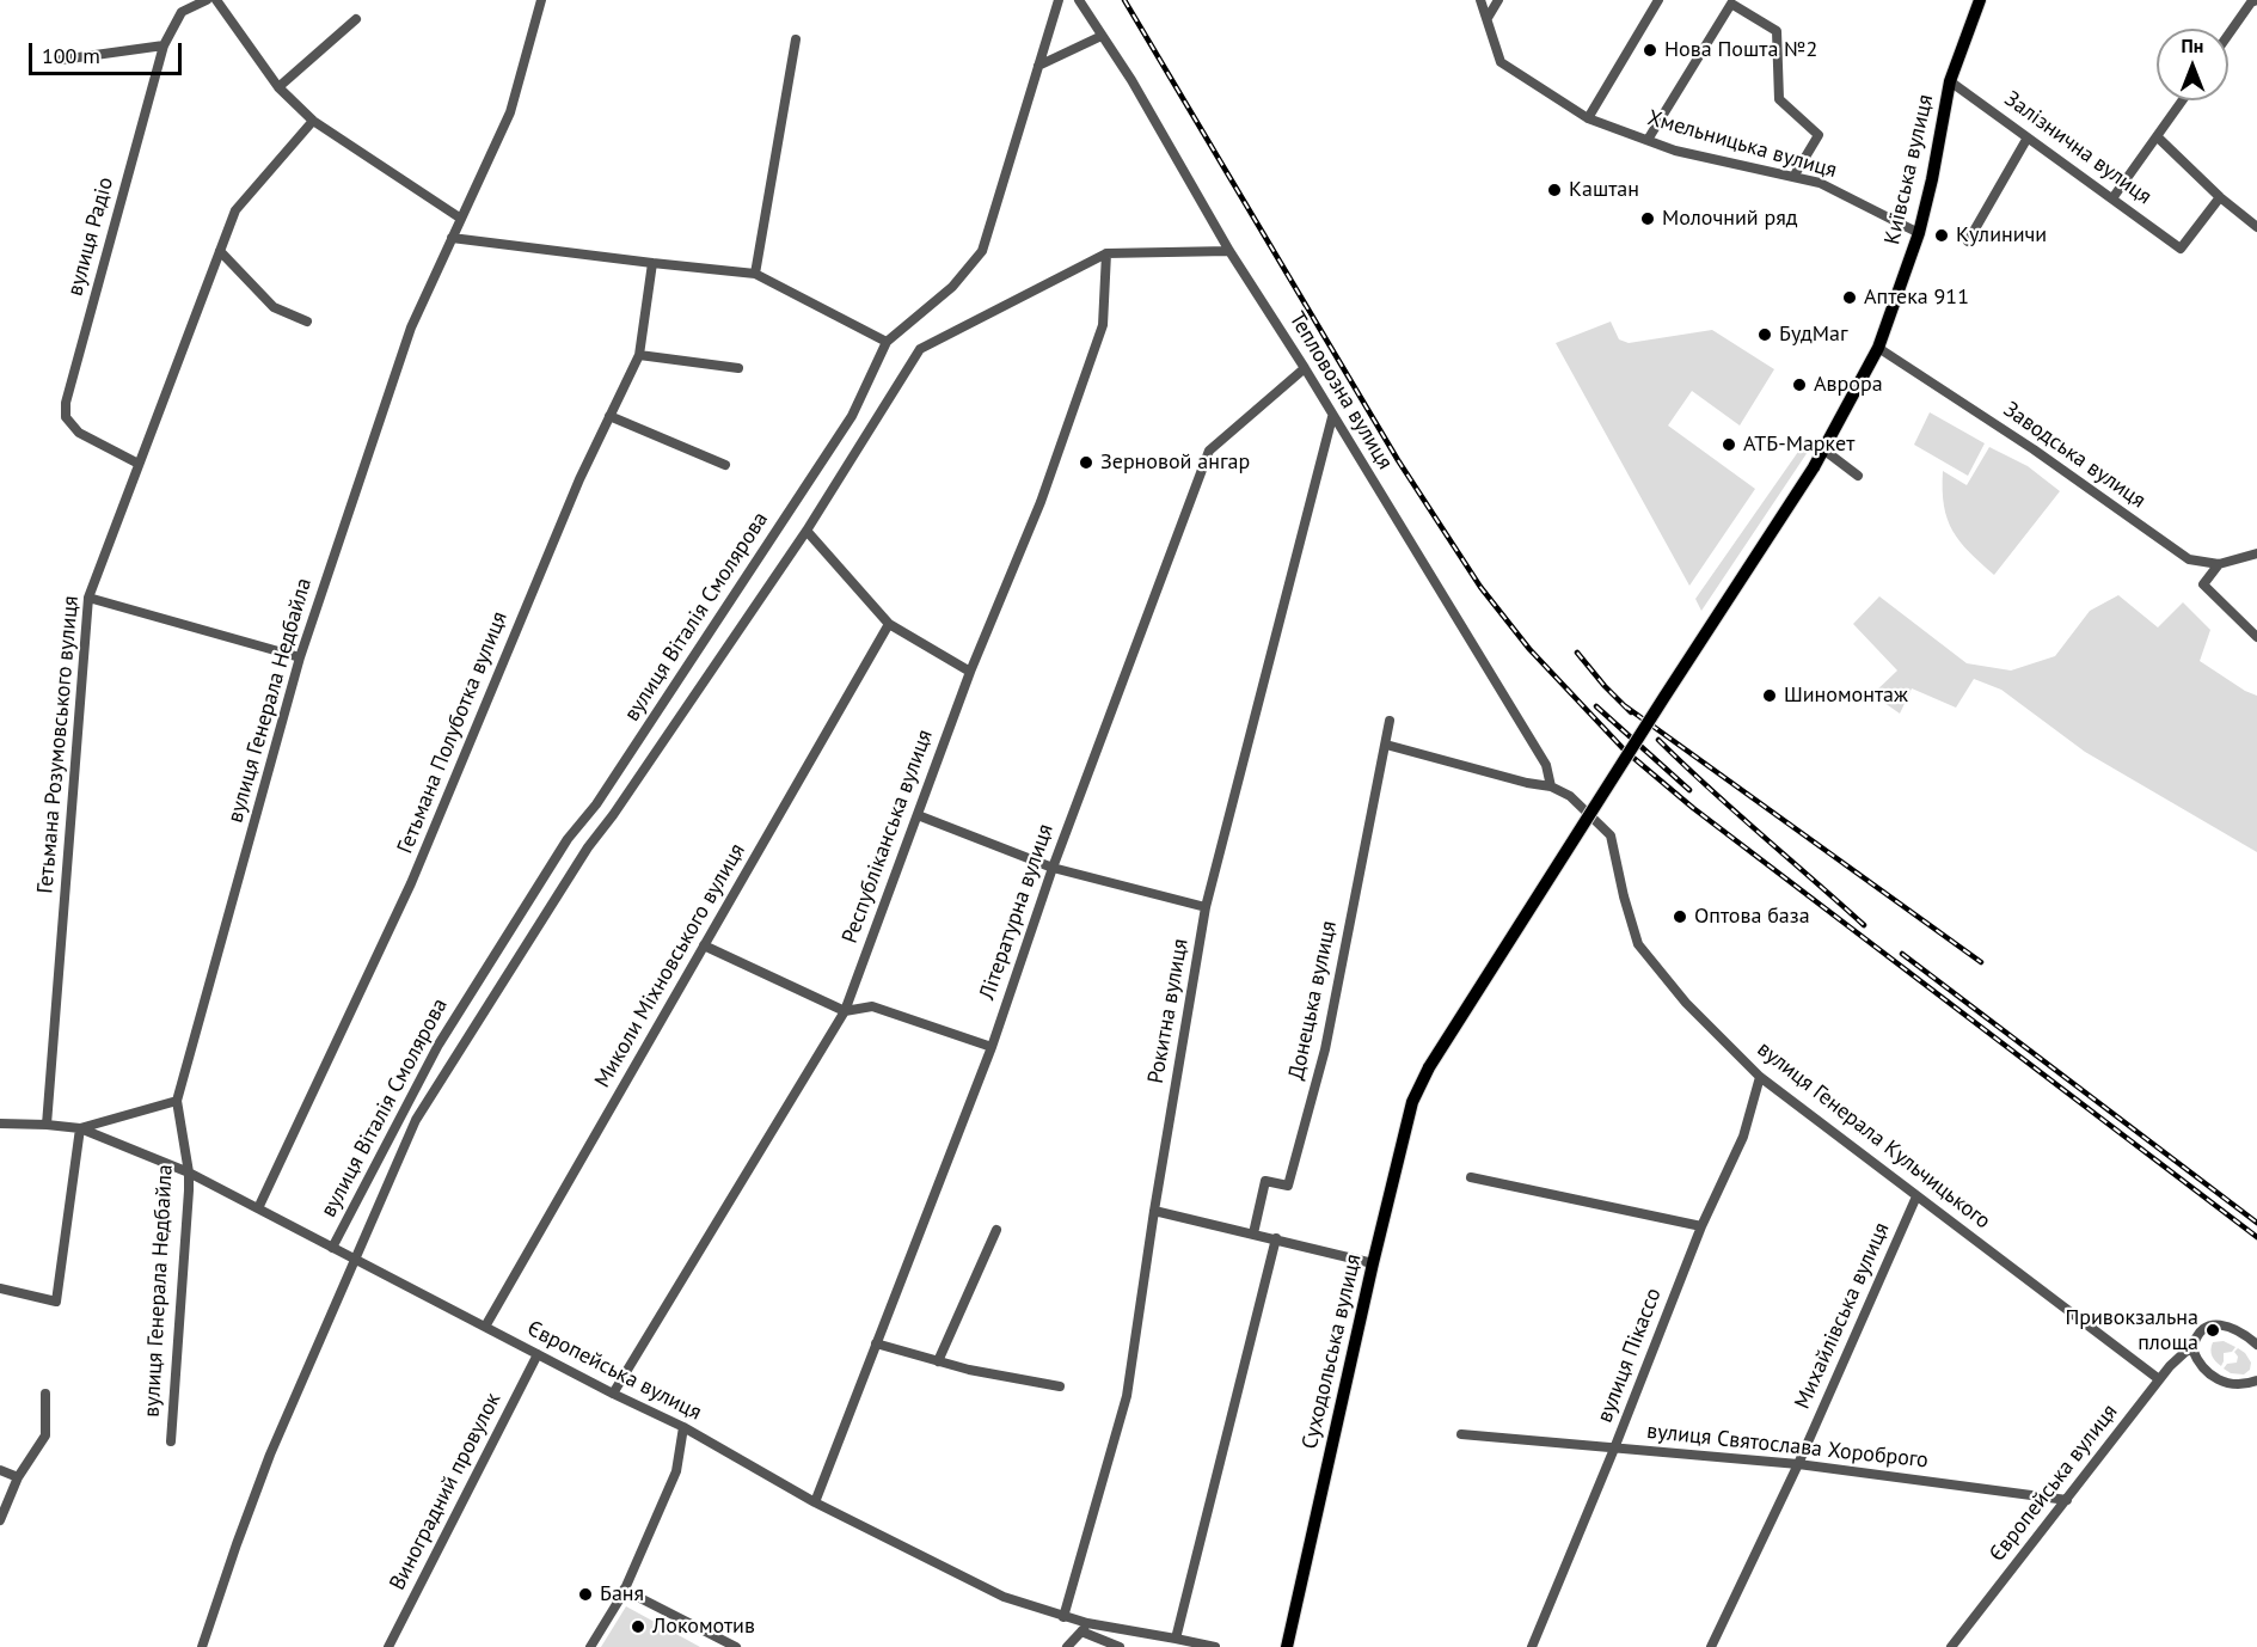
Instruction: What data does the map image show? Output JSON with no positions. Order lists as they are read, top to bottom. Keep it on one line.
{"streets":{"main road":["Київська вулиця","Суходольська вулиця"],"street":["Хмельницька вулиця","Залізнична вулиця","вулиця Радіо","Тепловозна вулиця","Заводська вулиця","вулиця Віталія Смолярова","вулиця Генерала Недбайла","Гетьмана Полуботка вулиця","Гетьмана Розумовського вулиця","Республіканська вулиця","Літературна вулиця","Миколи Міхновського вулиця","Донецька вулиця","Рокитна вулиця","вулиця Генерала Кульчицького","Михайлівська вулиця","вулиця Пікассо","Європейська вулиця","вулиця Святослава Хороброго","Виноградний провулок"]},"crossings":[["Хмельницька вулиця","Київська вулиця"],["Залізнична вулиця","Київська вулиця"],["Київська вулиця","Заводська вулиця"],["Київська вулиця","Суходольська вулиця"],["вулиця Радіо","Гетьмана Розумовського вулиця"],["Тепловозна вулиця","вулиця Віталія Смолярова"],["Тепловозна вулиця","Літературна вулиця"],["Тепловозна вулиця","Рокитна вулиця"],["Тепловозна вулиця","вулиця Генерала Кульчицького"],["вулиця Віталія Смолярова","Республіканська вулиця"],["вулиця Віталія Смолярова","Європейська вулиця"],["вулиця Генерала Недбайла","Європейська вулиця"],["Гетьмана Полуботка вулиця","Європейська вулиця"],["Гетьмана Розумовського вулиця","Європейська вулиця"],["Республіканська вулиця","Європейська вулиця"],["Літературна вулиця","Європейська вулиця"],["Миколи Міхновського вулиця","Європейська вулиця"],["Рокитна вулиця","Європейська вулиця"],["вулиця Генерала Кульчицького","Михайлівська вулиця"],["вулиця Генерала Кульчицького","вулиця Пікассо"],["вулиця Генерала Кульчицького","Європейська вулиця"],["Михайлівська вулиця","вулиця Святослава Хороброго"],["вулиця Пікассо","вулиця Святослава Хороброго"],["Європейська вулиця","вулиця Святослава Хороброго"],["Європейська вулиця","Виноградний провулок"]],"places":["Нова Пошта №2","Каштан","Молочний ряд","Кулиничи","Аптека 911","БудМаг","Аврора","АТБ-Маркет","Зерновой ангар","Шиномонтаж","Оптова база","Привокзальна площа","Баня","Локомотив"],"scale_bar":"100 m","north":"top"}
